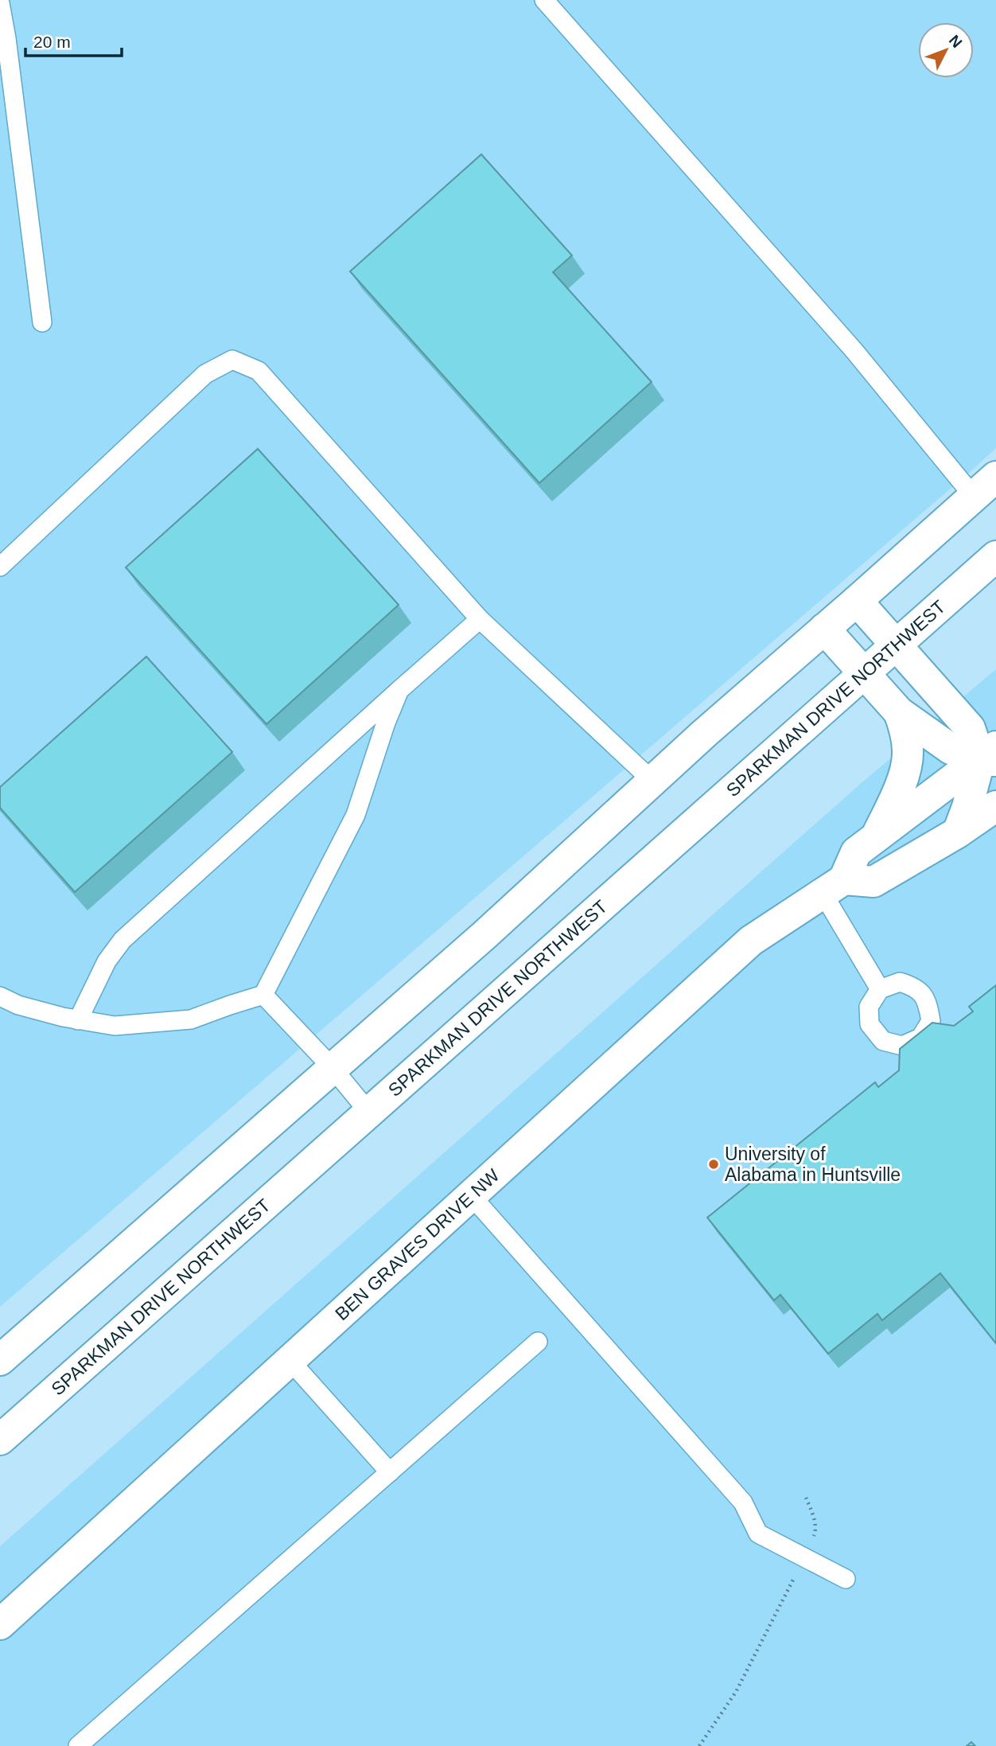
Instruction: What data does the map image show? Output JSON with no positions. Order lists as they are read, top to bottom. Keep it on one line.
{"streets":{"main road":["SPARKMAN DRIVE NORTHWEST","BEN GRAVES DRIVE NW"]},"places":["University of Alabama in Huntsville"],"scale_bar":"20 m","north":"top right"}
